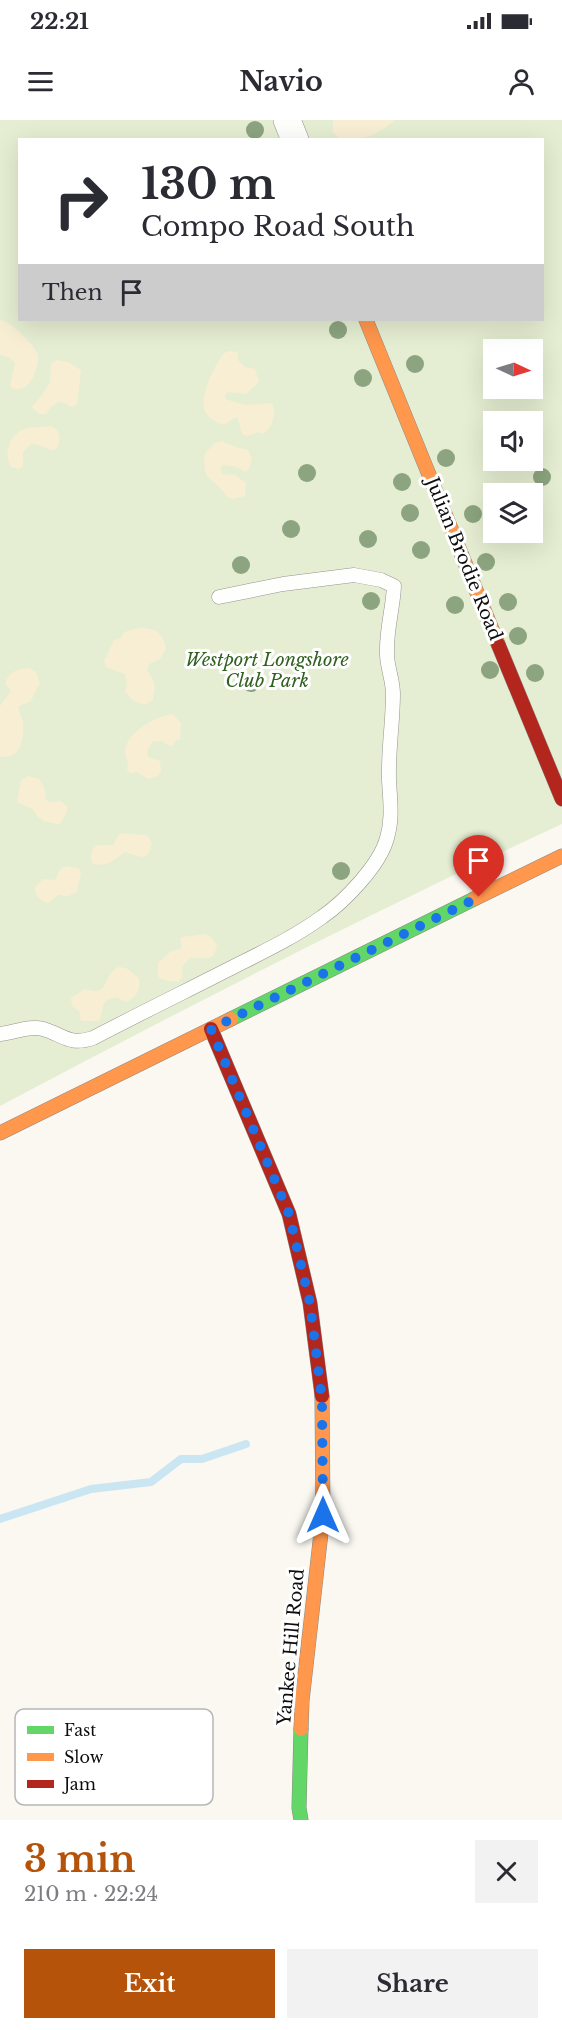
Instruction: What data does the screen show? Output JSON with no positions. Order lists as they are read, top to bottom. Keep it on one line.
{"streets":{"street":["Julian Brodie Road","Yankee Hill Road"]},"parks":["Westport Longshore Club Park"],"legend":["Fast","Slow","Jam"],"north":"right","page":{"status":"22:21","header":"Navio","turn":["130 m","Compo Road South"],"then":"Then","heading":["3 min","210 m · 22:24"],"buttons":["Exit","Share"]}}
